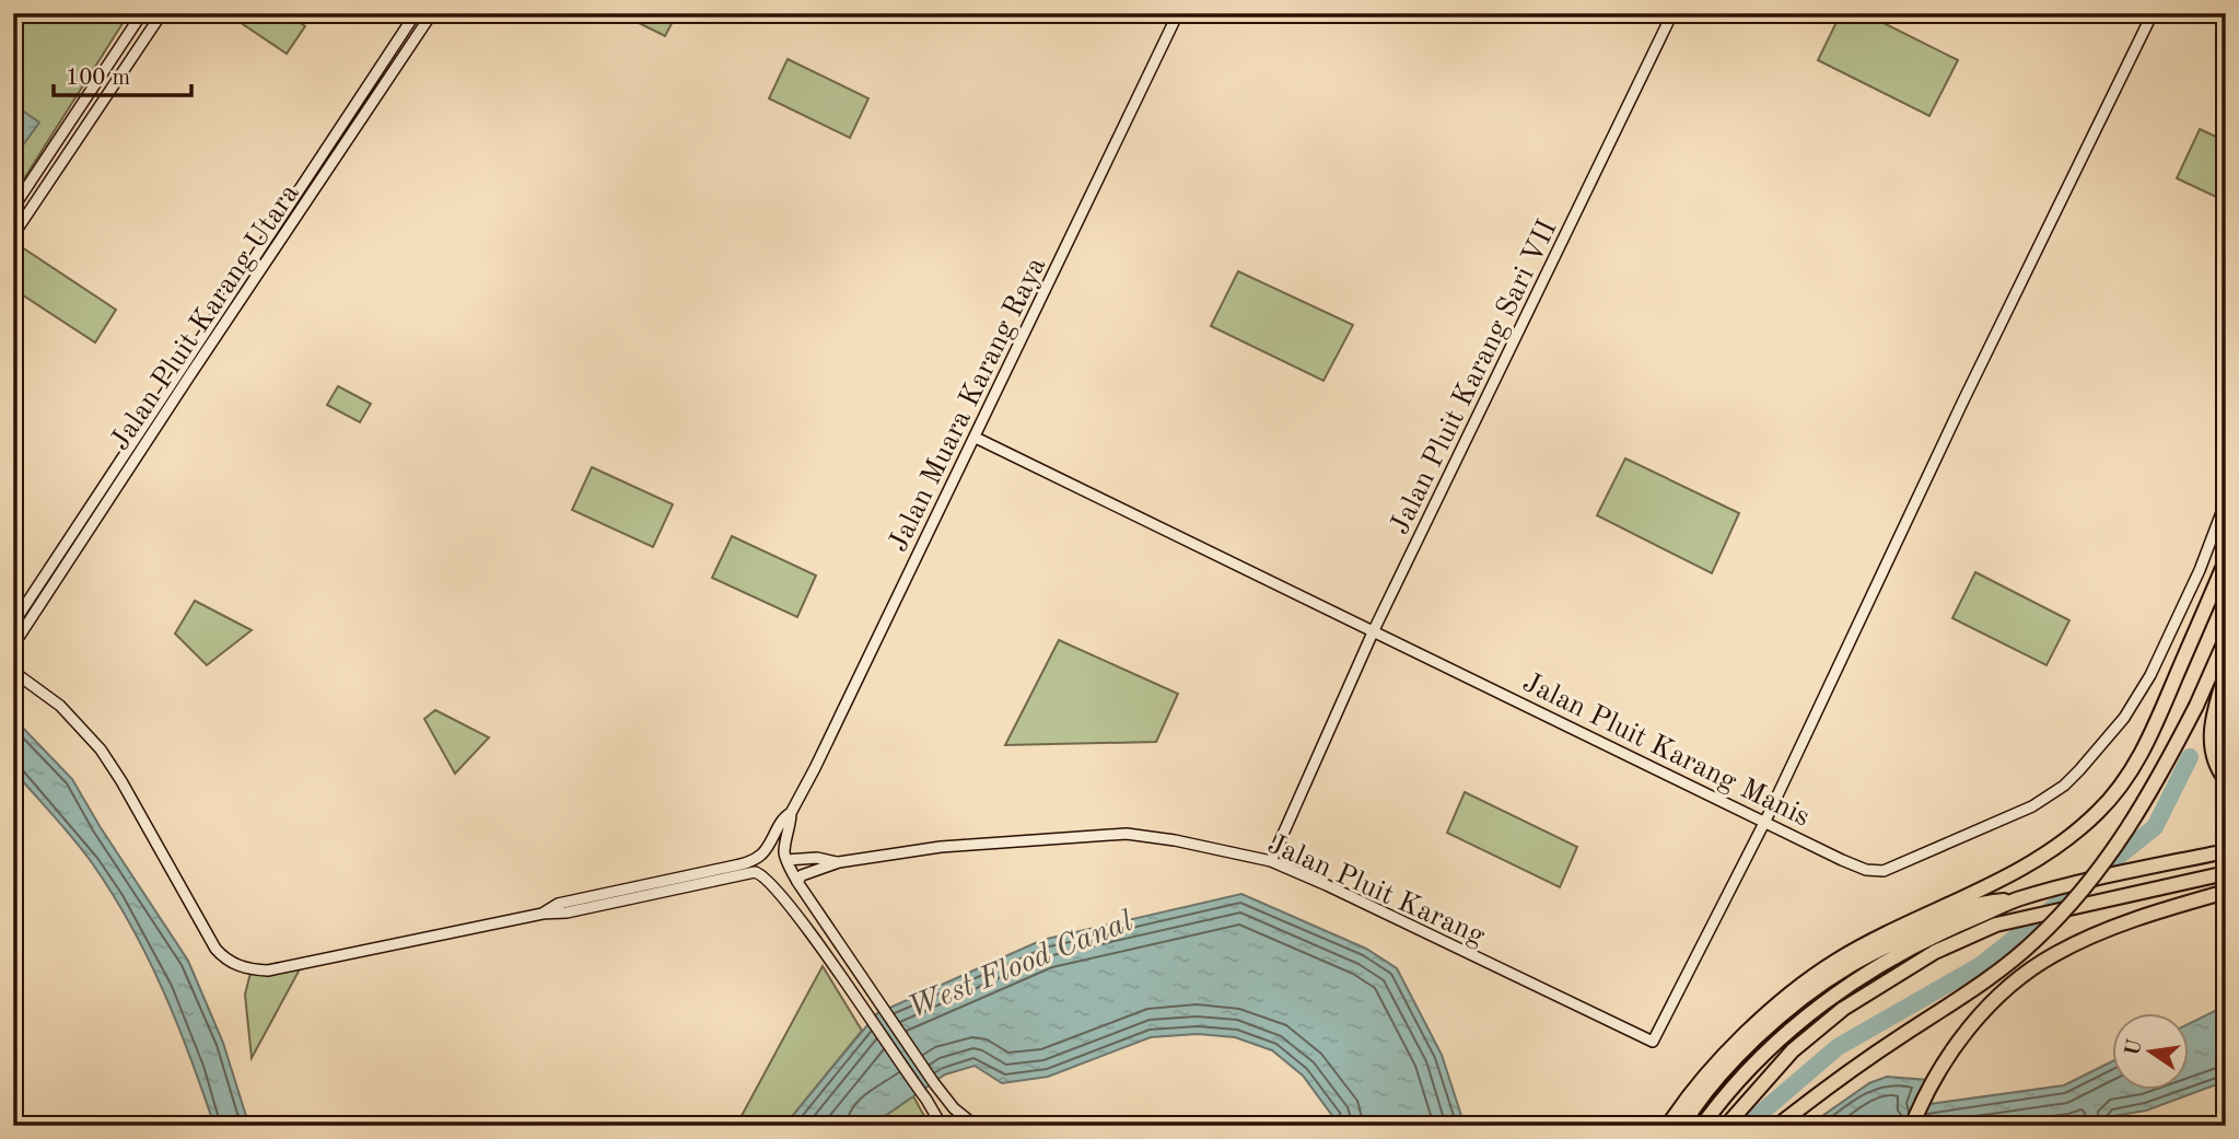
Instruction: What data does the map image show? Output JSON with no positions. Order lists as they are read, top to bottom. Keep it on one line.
{"streets":{"street":["Jalan Pluit Karang Utara","Jalan Pluit Karang Sari VII","Jalan Muara Karang Raya","Jalan Pluit Karang Manis","Jalan Pluit Karang"]},"crossings":[["Jalan Pluit Karang Sari VII","Jalan Pluit Karang Manis"],["Jalan Pluit Karang Sari VII","Jalan Pluit Karang"],["Jalan Muara Karang Raya","Jalan Pluit Karang Manis"],["Jalan Muara Karang Raya","Jalan Pluit Karang"],["Jalan Pluit Karang Manis","Jalan Pluit Karang"]],"water":["West Flood Canal"],"scale_bar":"100 m","north":"left"}
